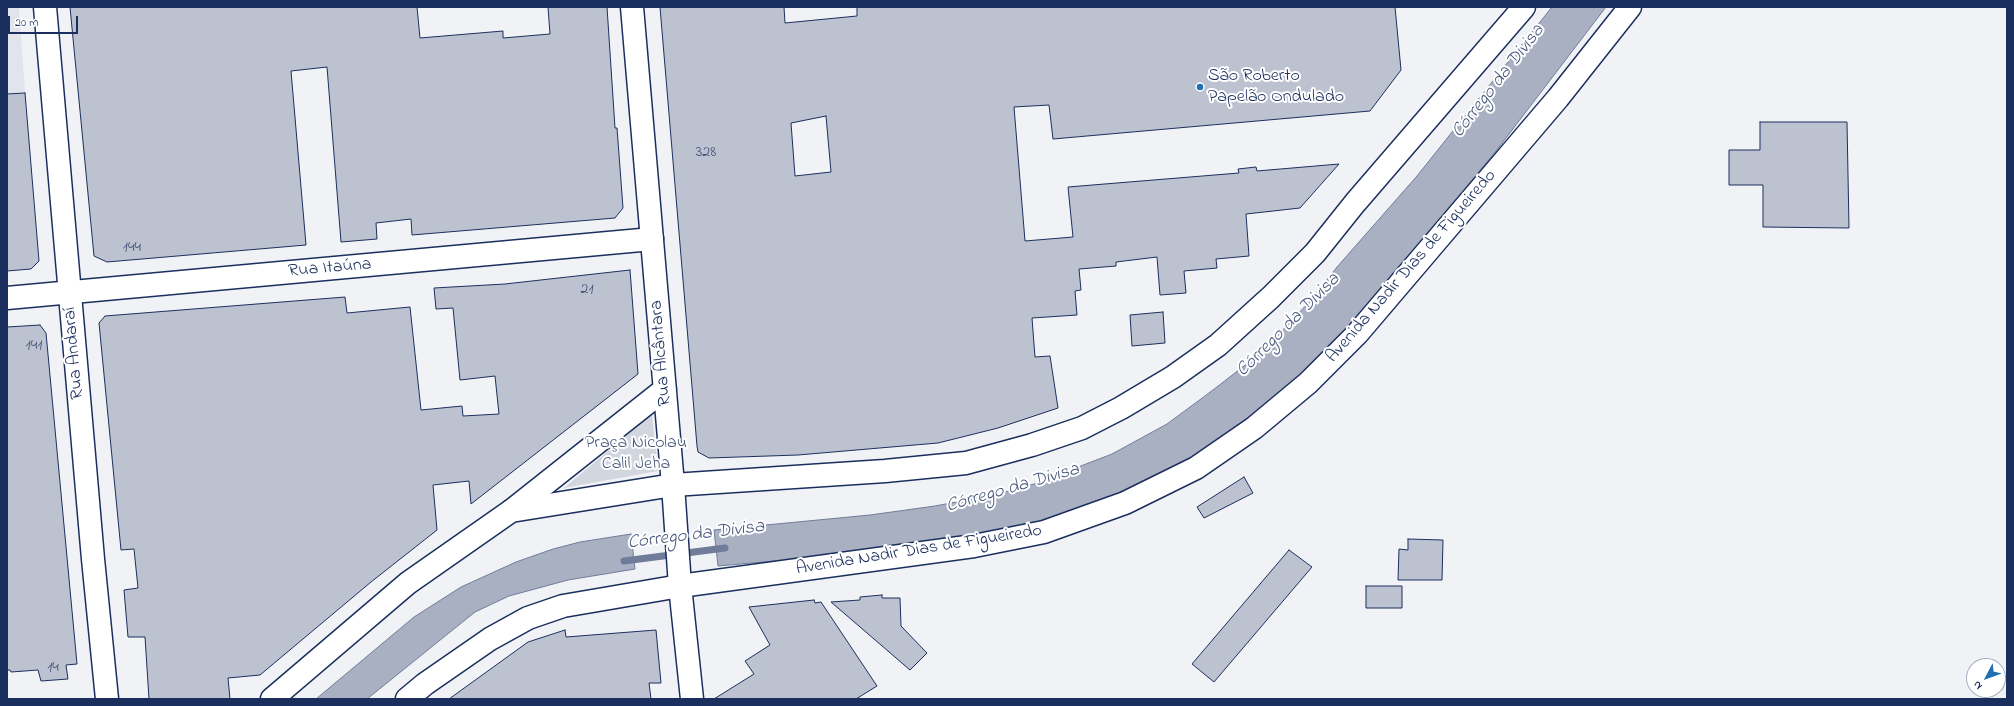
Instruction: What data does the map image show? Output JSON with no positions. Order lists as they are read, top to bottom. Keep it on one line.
{"streets":{"main road":["Avenida Nadir Dias de Figueiredo","Rua Itaúna","Rua Andaraí","Rua Alcântara"]},"crossings":[["Avenida Nadir Dias de Figueiredo","Rua Alcântara"],["Rua Itaúna","Rua Andaraí"],["Rua Itaúna","Rua Alcântara"]],"water":["Córrego da Divisa"],"parks":["Praça Nicolau Calil Jeha"],"places":["São Roberto Papelão Ondulado"],"house_numbers":["328","144","21","141","14"],"scale_bar":"20 m","north":"bottom left"}
